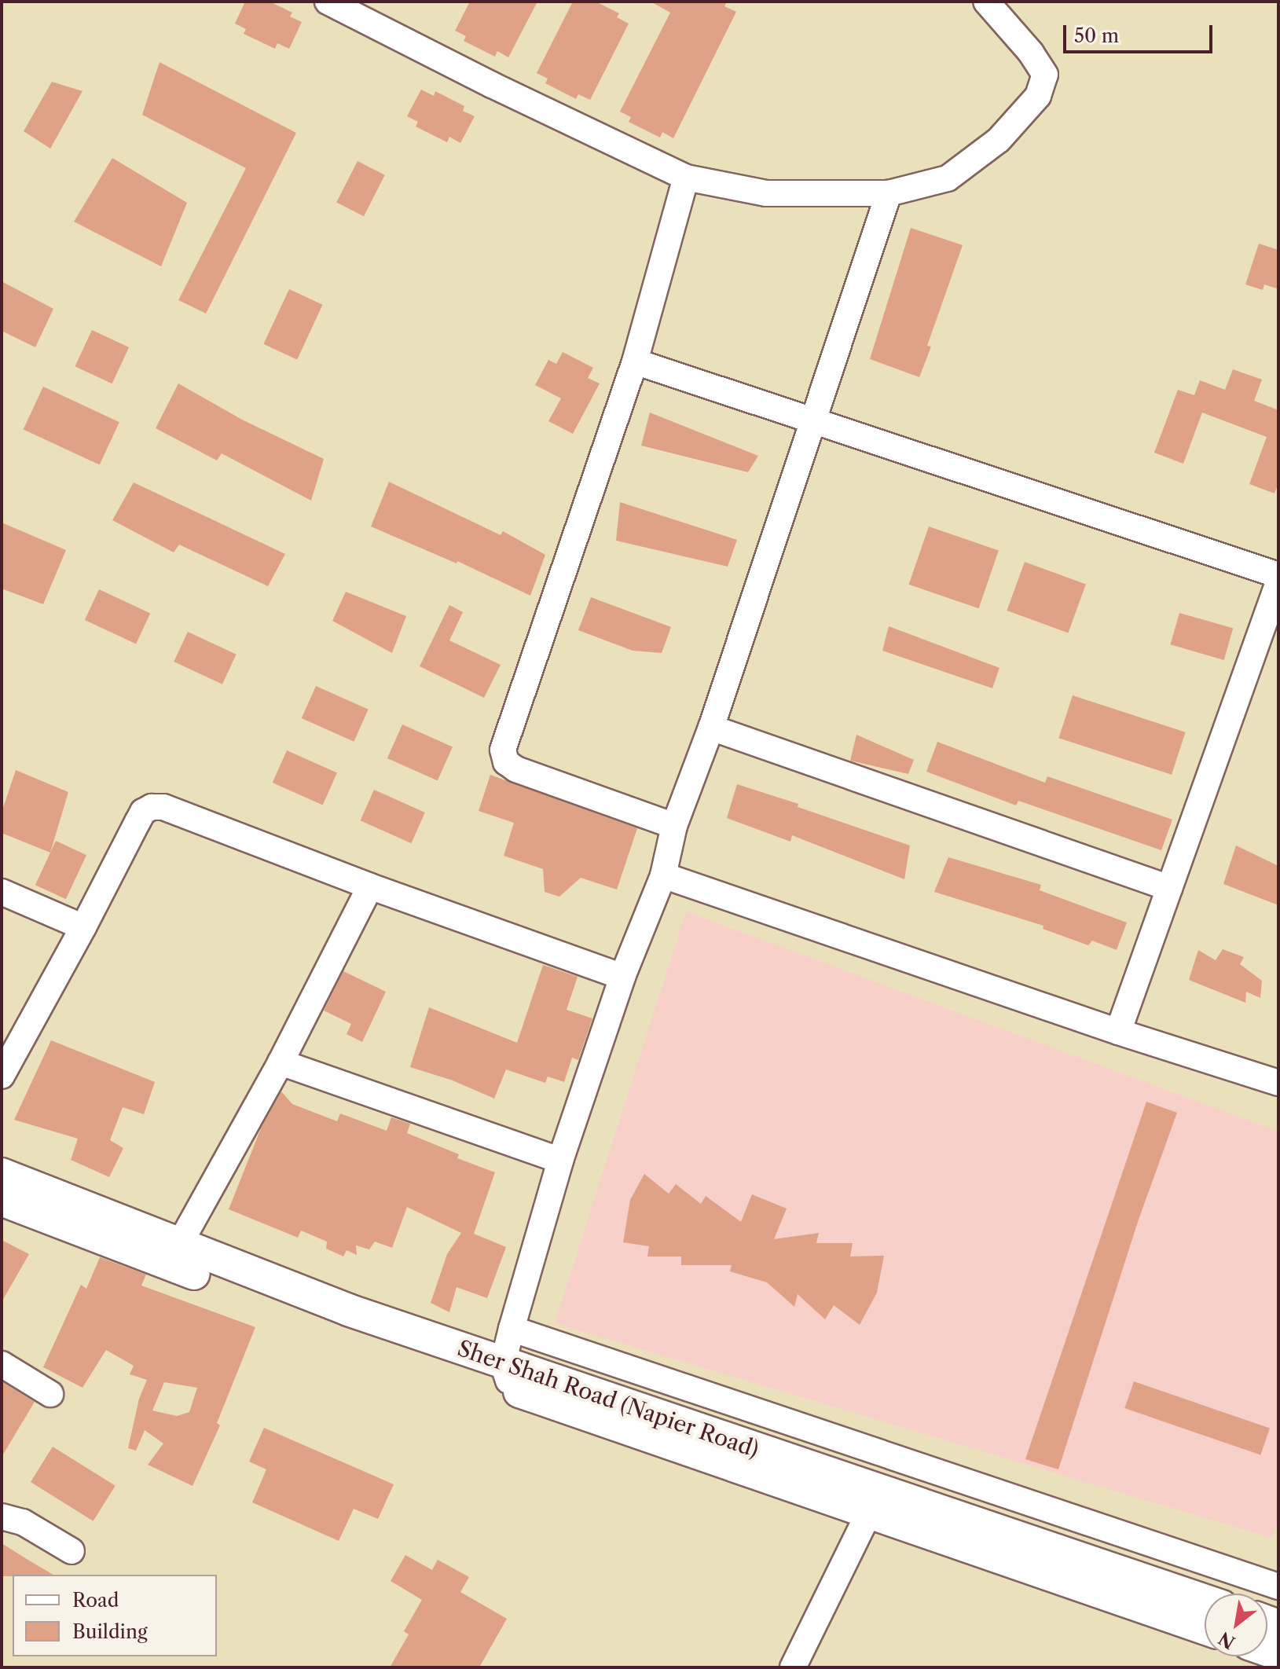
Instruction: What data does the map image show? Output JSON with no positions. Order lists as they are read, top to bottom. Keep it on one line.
{"streets":{"main road":["Sher Shah Road (Napier Road)"]},"legend":["Road","Building"],"scale_bar":"50 m","north":"bottom left"}
